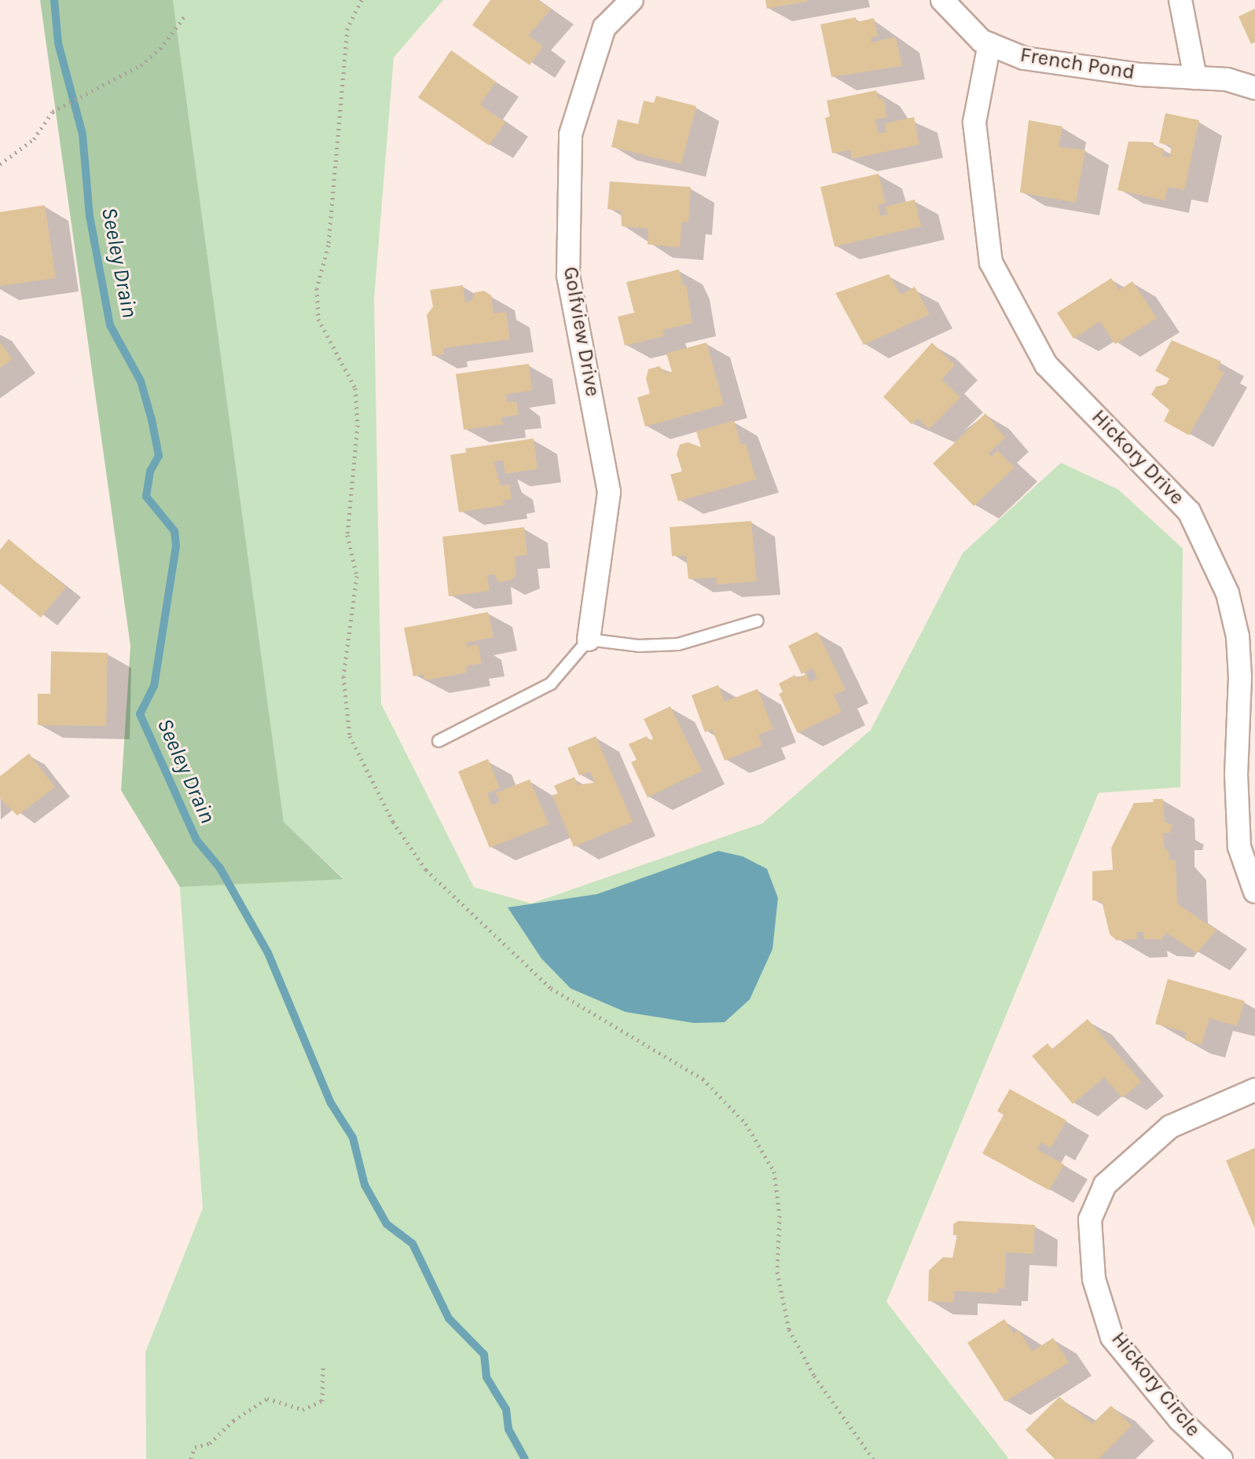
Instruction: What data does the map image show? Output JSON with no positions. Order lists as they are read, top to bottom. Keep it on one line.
{"streets":{"street":["French Pond","Golfview Drive","Hickory Drive","Hickory Circle"]},"crossings":[["French Pond","Hickory Drive"]],"water":["Seeley Drain"]}
